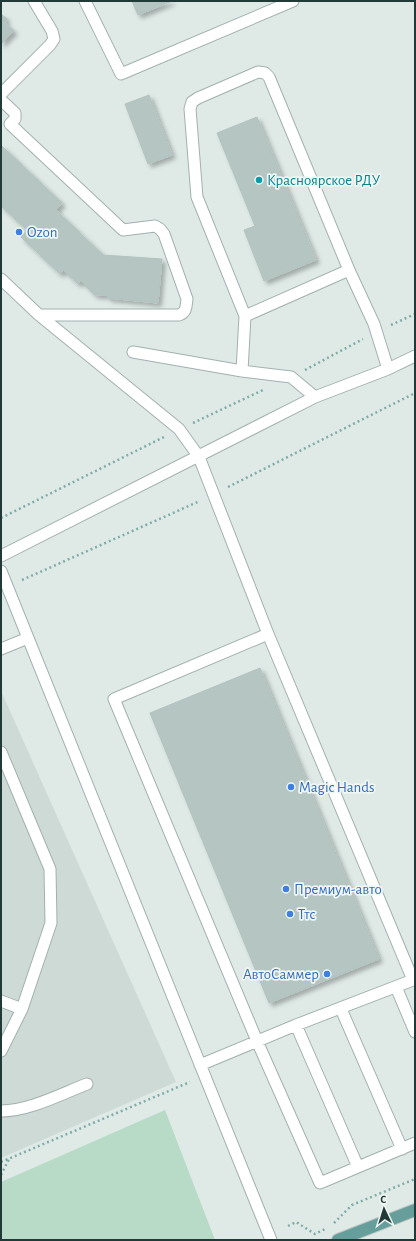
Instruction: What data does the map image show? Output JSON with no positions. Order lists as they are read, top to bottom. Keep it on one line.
{"places":["Красноярское РДУ","Ozon","Magic Hands","Премиум-авто","Ттс","АвтоСаммер"],"north":"top"}
